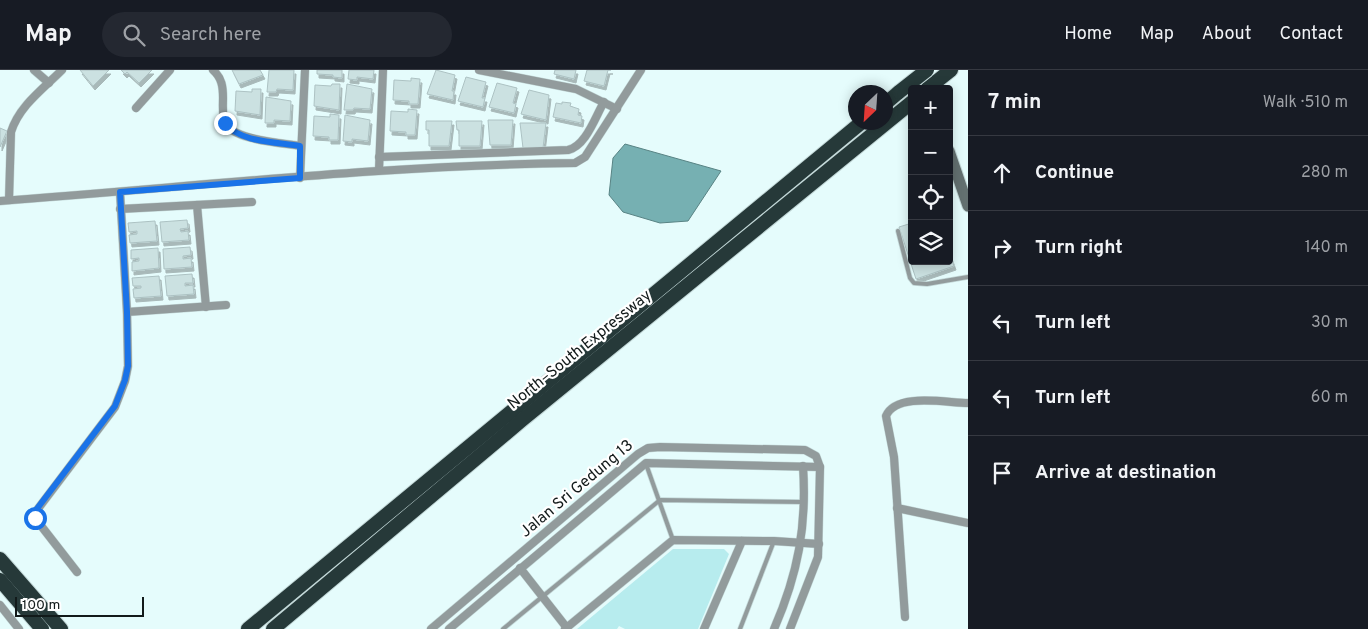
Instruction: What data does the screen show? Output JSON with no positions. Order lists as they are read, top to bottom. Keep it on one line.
{"streets":{"highway":["North–South Expressway"],"street":["Jalan Sri Gedung 13"]},"scale_bar":"100 m","north":"bottom left","page":{"header":"Map","search":"Search here","nav":["Home","Map","About","Contact"],"heading":["7 min","Walk · 510 m"],"map_buttons":["+","−"],"list":[["Continue","280 m"],["Turn right","140 m"],["Turn left","30 m"],["Turn left","60 m"],"Arrive at destination"],"scale":"100 m"}}
